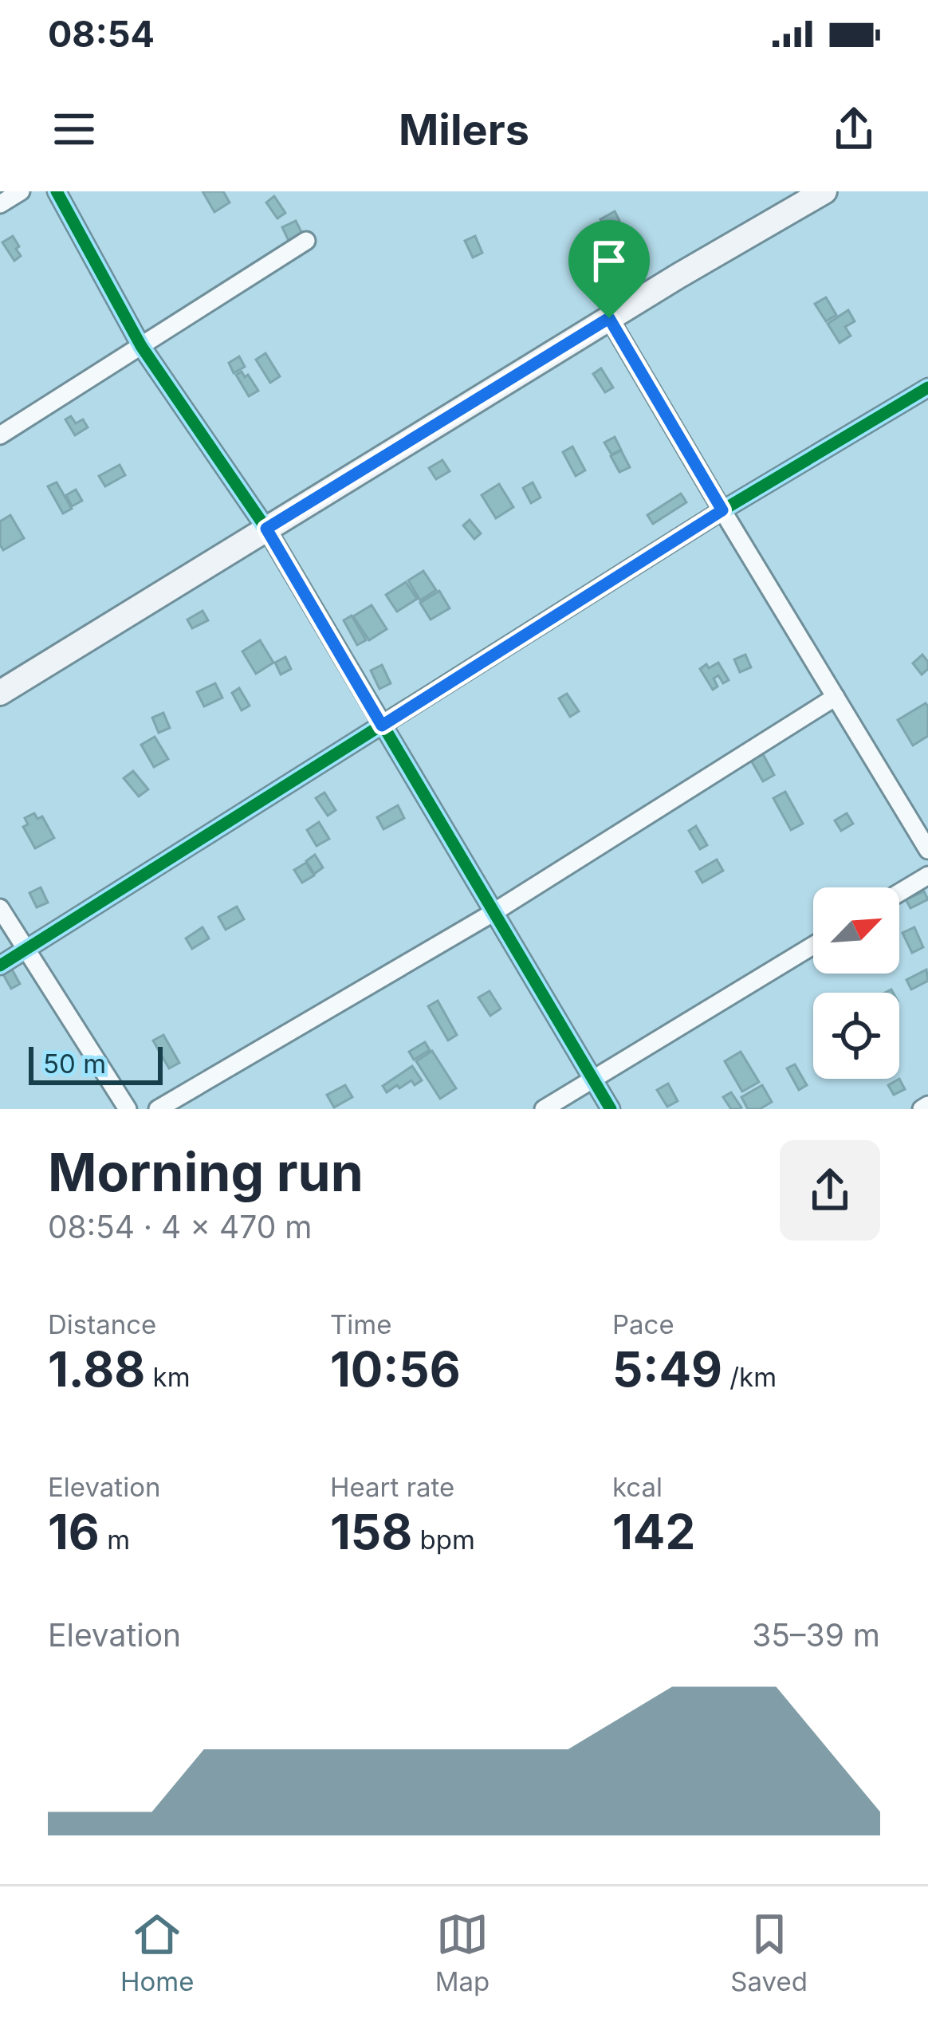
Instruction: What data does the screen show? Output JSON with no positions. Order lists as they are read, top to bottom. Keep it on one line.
{"scale_bar":"50 m","north":"top right","page":{"status":"08:54","header":"Milers","scale":"50 m","heading":["Morning run","08:54 · 4 × 470 m"],"stats":[["Distance","1.88 km"],["Time","10:56"],["Pace","5:49 /km"],["Elevation","16 m"],["Heart rate","158 bpm"],["kcal","142"]],"chart":["Elevation","35–39 m"],"tabs":["Home","Map","Saved"]}}
